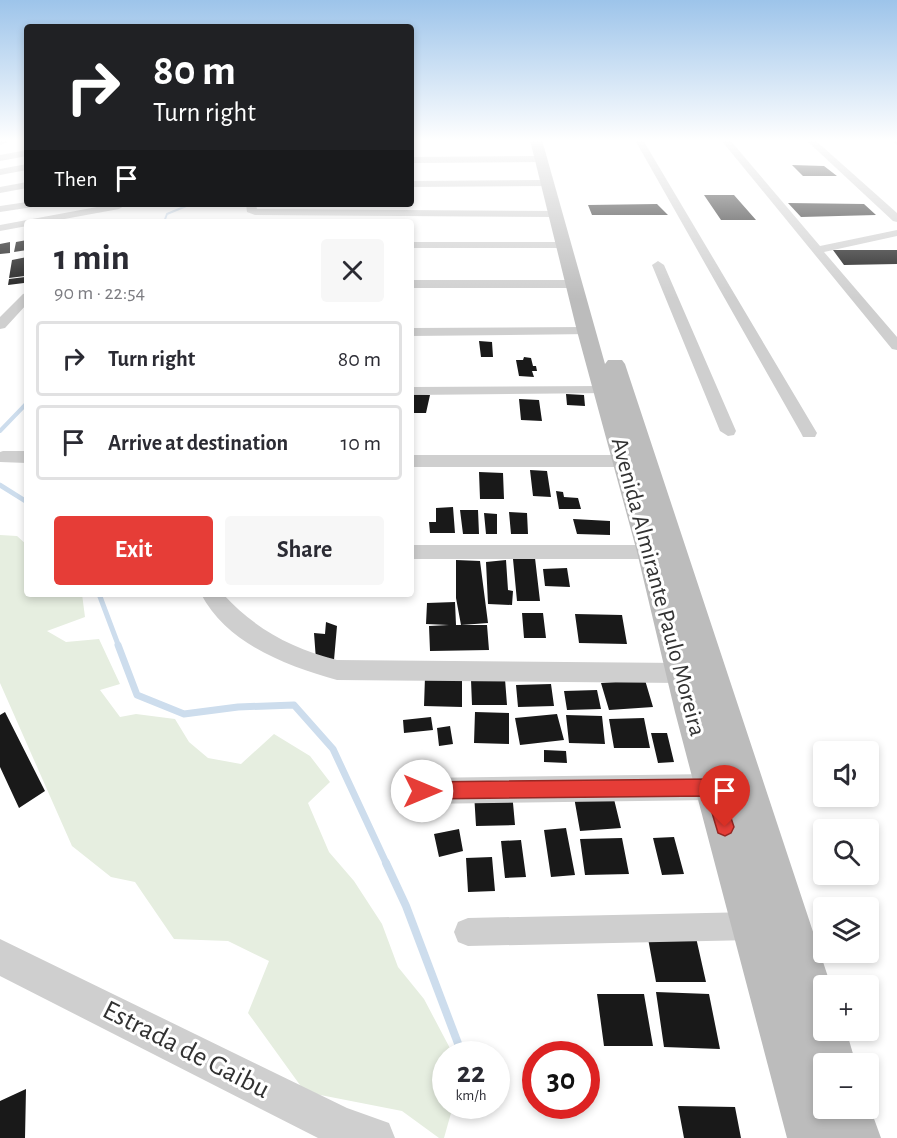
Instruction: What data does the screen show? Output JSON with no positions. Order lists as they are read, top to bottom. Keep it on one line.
{"streets":{"main road":["Avenida Almirante Paulo Moreira"],"street":["Estrada de Gaibu"]},"page":{"turn":["80 m","Turn right"],"then":"Then","heading":["1 min","90 m · 22:54"],"list":[{"name":"Turn right","value":"80 m"},{"name":"Arrive at destination","value":"10 m"}],"buttons":["Exit","Share"],"map_buttons":["+","−"],"speed":"22 km/h","limit":"30"}}
